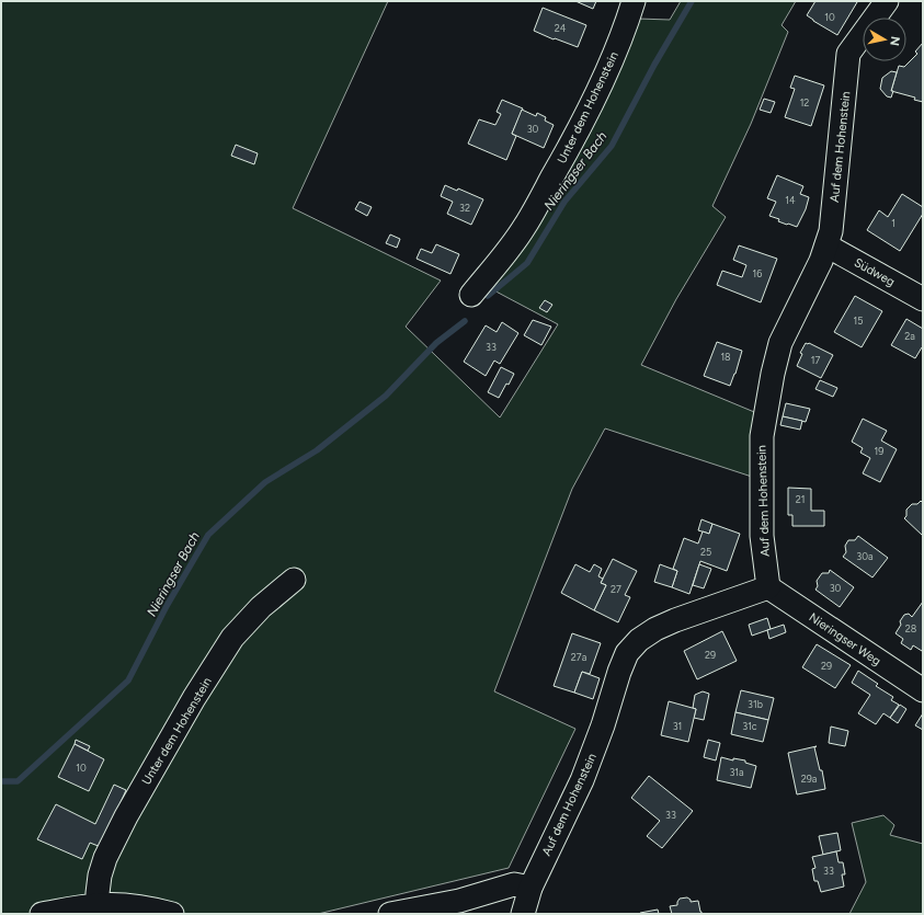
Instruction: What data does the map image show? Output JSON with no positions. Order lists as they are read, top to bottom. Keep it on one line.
{"streets":{"street":["Unter dem Hohenstein","Auf dem Hohenstein","Südweg","Nieringser Weg"]},"crossings":[["Auf dem Hohenstein","Südweg"],["Auf dem Hohenstein","Nieringser Weg"]],"water":["Nieringser Bach"],"house_numbers":["10","24","12","30","14","32","1","16","15","2a","33","18","17","19","21","25","30a","30","27","28","29","27a","29","31b","31","31c","10","31a","29a","33","33"],"north":"right"}
